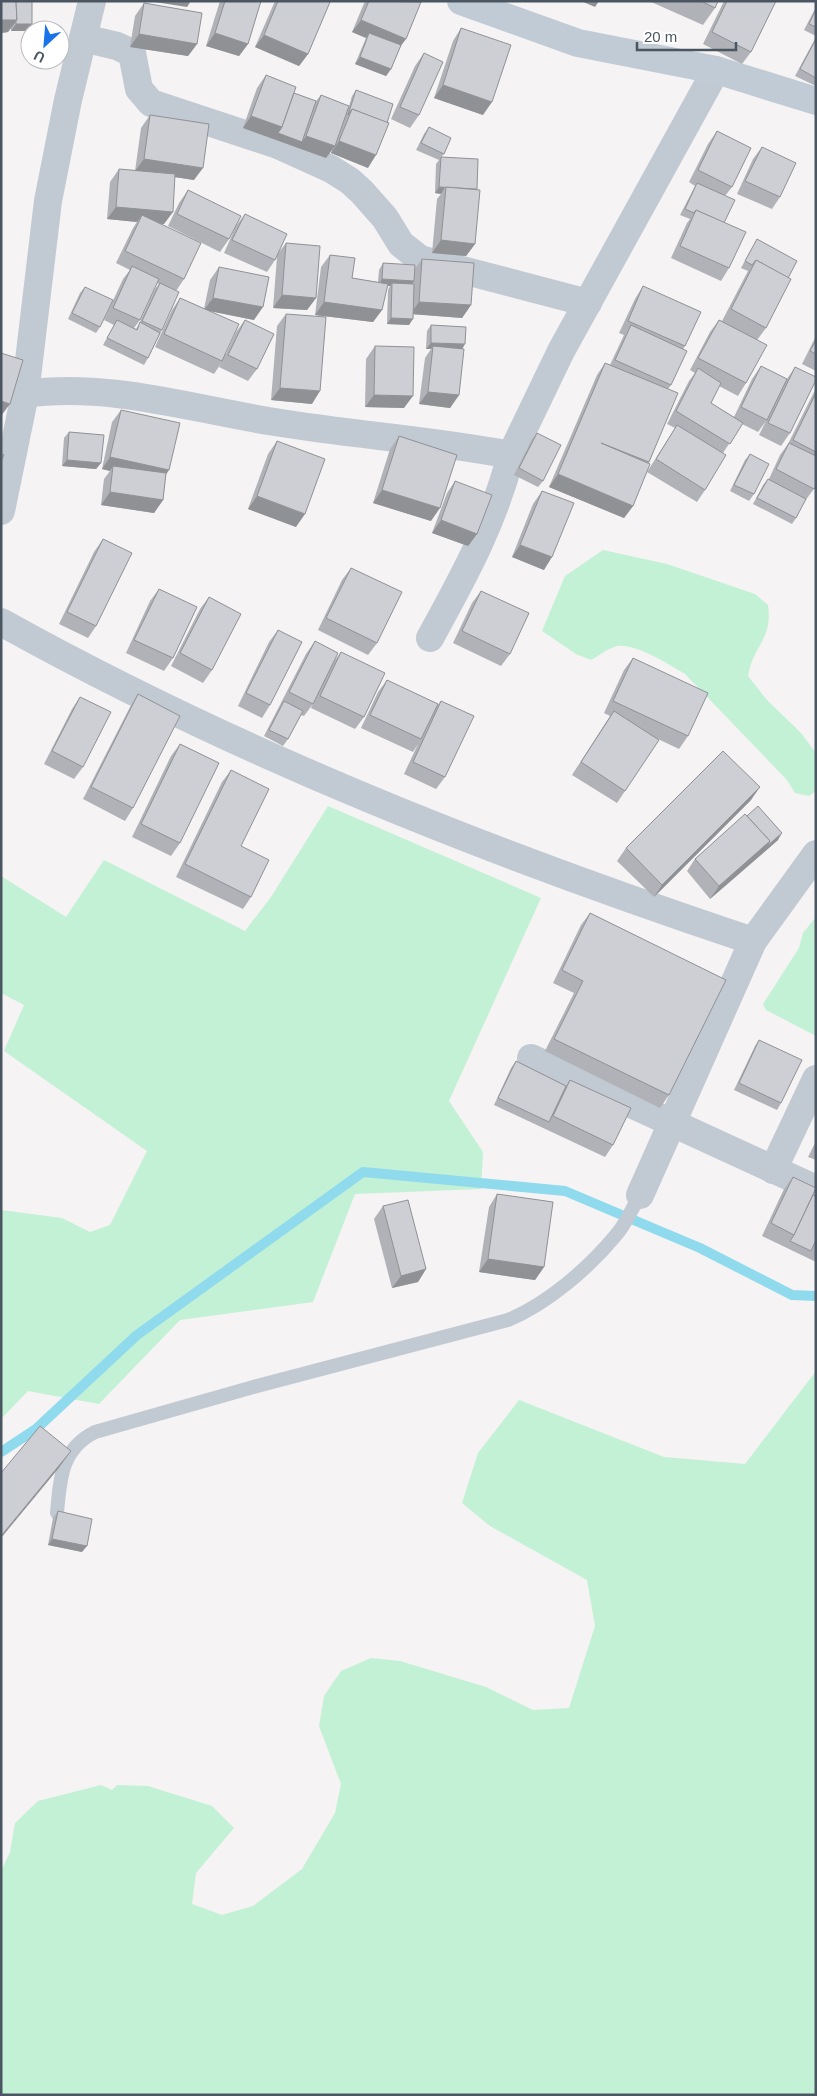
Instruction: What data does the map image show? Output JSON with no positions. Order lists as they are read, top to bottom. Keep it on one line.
{"scale_bar":"20 m","north":"bottom left"}
